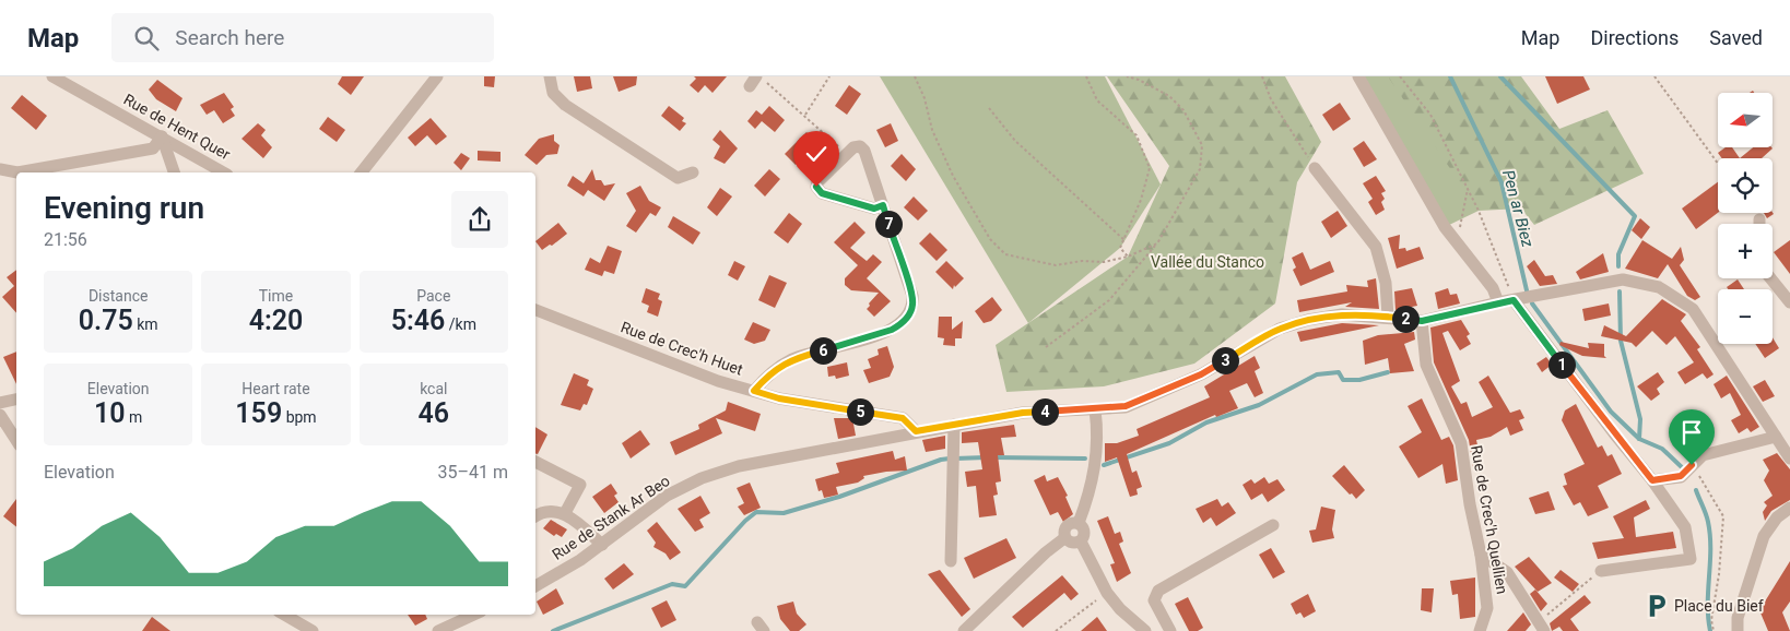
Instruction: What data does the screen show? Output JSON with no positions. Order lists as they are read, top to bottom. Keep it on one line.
{"streets":{"street":["Rue de Hent Quer","Rue de Crec'h Huet","Rue de Stank Ar Beo","Rue de Crec'h Quellien"]},"crossings":[["Rue de Crec'h Huet","Rue de Stank Ar Beo"],["Rue de Stank Ar Beo","Rue de Crec'h Quellien"]],"water":["Pen ar Biez"],"parks":["Vallée du Stanco"],"places":{"parking":["Place du Bief"]},"north":"left","page":{"header":"Map","search":"Search here","nav":["Map","Directions","Saved"],"map_buttons":["+","−"],"heading":["Evening run","21:56"],"pins":["7","2","6","3","1","4","5"],"stats":[["Distance","0.75 km"],["Time","4:20"],["Pace","5:46 /km"],["Elevation","10 m"],["Heart rate","159 bpm"],["kcal","46"]],"chart":["Elevation","35–41 m"]}}
